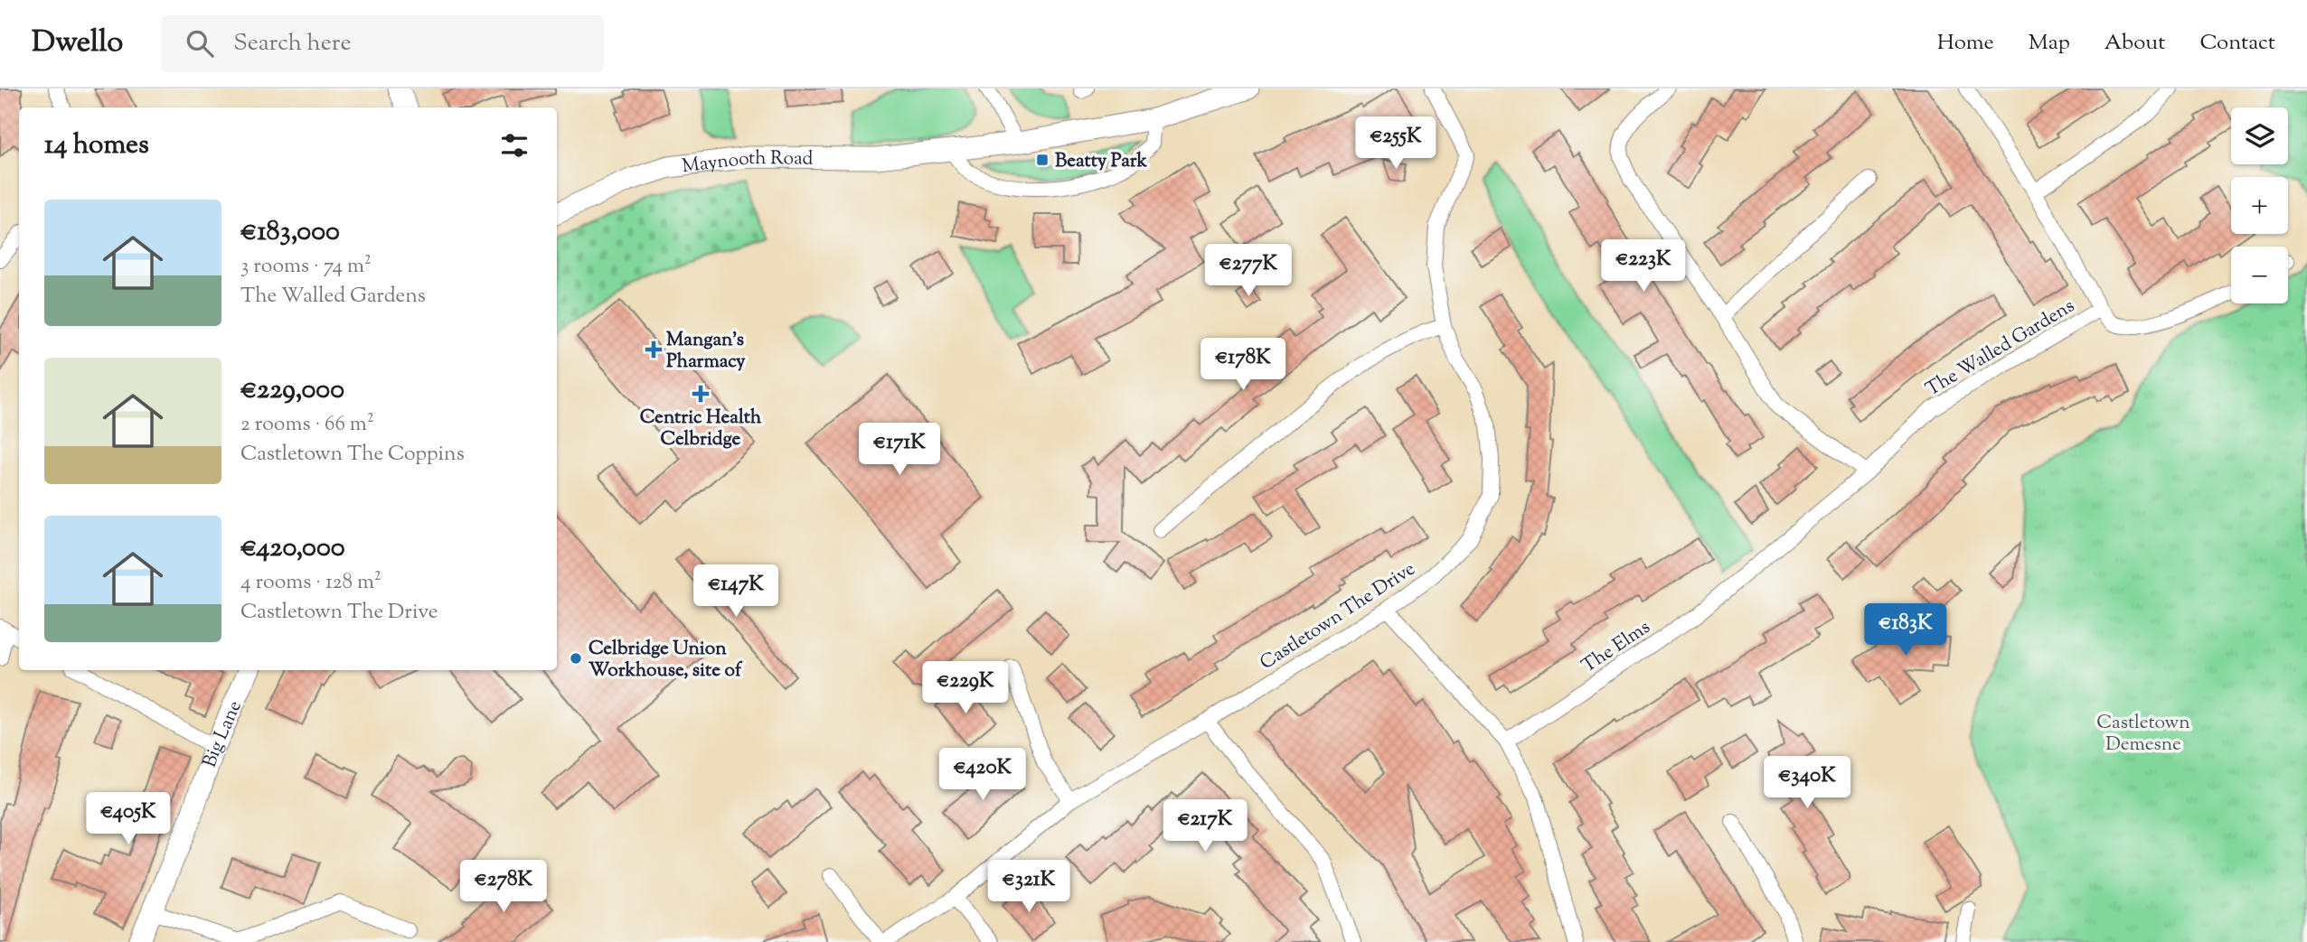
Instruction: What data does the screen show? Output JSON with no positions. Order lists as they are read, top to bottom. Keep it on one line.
{"streets":{"main road":["Maynooth Road","Big Lane"],"street":["The Walled Gardens","Castletown The Drive","The Elms"]},"crossings":[["The Walled Gardens","The Elms"]],"parks":["Castletown Demesne"],"places":{"transit":["Beatty Park"],"health":["Mangan's Pharmacy","Centric Health Celbridge"],"other":["Celbridge Union Workhouse, site of"]},"page":{"header":"Dwello","search":"Search here","nav":["Home","Map","About","Contact"],"map_buttons":["+","−"],"heading":"14 homes","price":["€255K","€223K","€277K","€178K","€171K","€147K","€183K","€229K","€420K","€340K","€405K","€217K","€278K","€321K"],"list":[{"name":"€183,000","note":"3 rooms · 74 m² · The Walled Gardens"},{"name":"€229,000","note":"2 rooms · 66 m² · Castletown The Coppins"},{"name":"€420,000","note":"4 rooms · 128 m² · Castletown The Drive"}]}}
